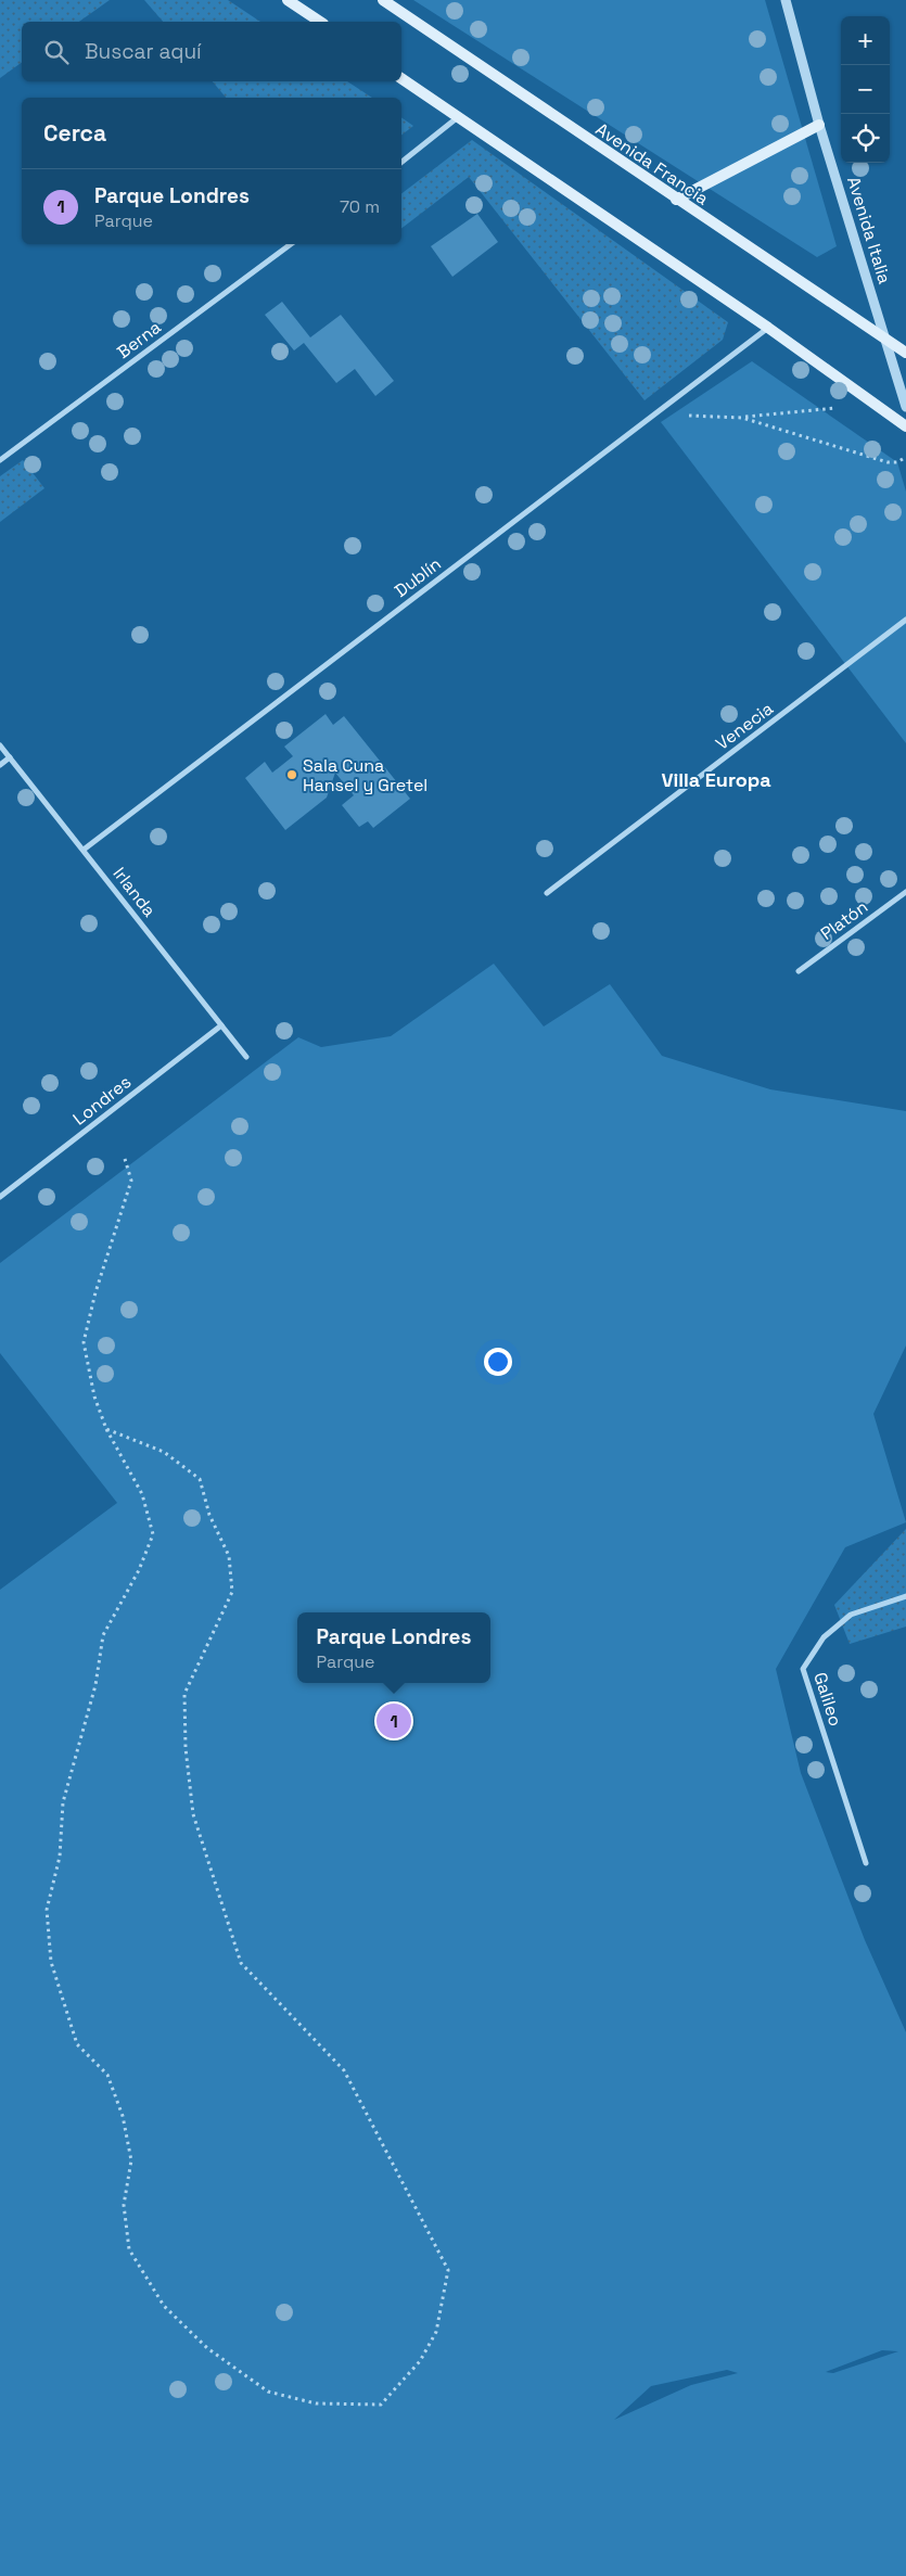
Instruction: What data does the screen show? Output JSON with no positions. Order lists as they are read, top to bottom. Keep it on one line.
{"streets":{"main road":["Avenida Francia"],"street":["Avenida Italia","Berna","Dublín","Venecia","Irlanda","Platón","Londres","Galileo"]},"crossings":[["Avenida Francia","Avenida Italia"],["Dublín","Irlanda"],["Irlanda","Londres"]],"districts":["Villa Europa"],"places":["Sala Cuna Hansel y Gretel"],"page":{"map_buttons":["+","−"],"search":"Buscar aquí","heading":"Cerca","list":[{"mark":"1","name":"Parque Londres","note":"Parque","value":"70 m"}],"popup":["Parque Londres","Parque"],"pins":"1"}}
